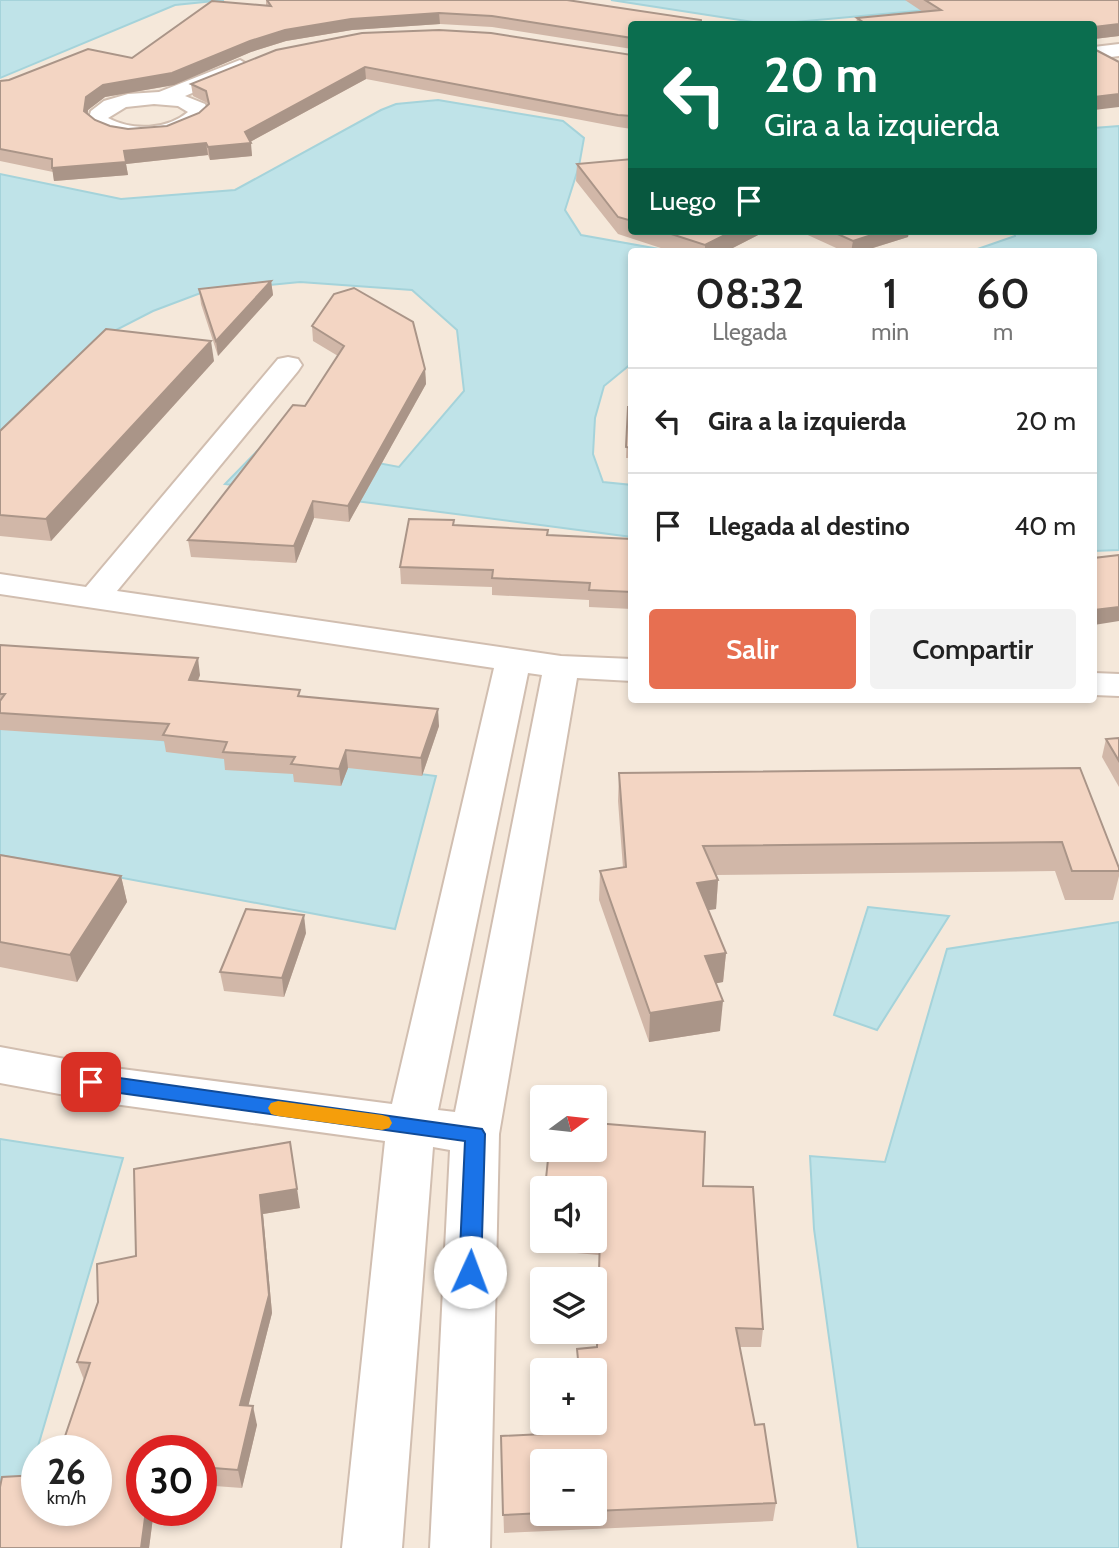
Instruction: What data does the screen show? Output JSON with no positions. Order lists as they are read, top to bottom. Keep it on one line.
{"north":"right","page":{"turn":["20 m","Gira a la izquierda"],"then":"Luego","eta":["08:32","Llegada","1","min","60","m"],"list":[{"name":"Gira a la izquierda","value":"20 m"},{"name":"Llegada al destino","value":"40 m"}],"buttons":["Salir","Compartir"],"map_buttons":["+","−"],"speed":"26 km/h","limit":"30"}}
